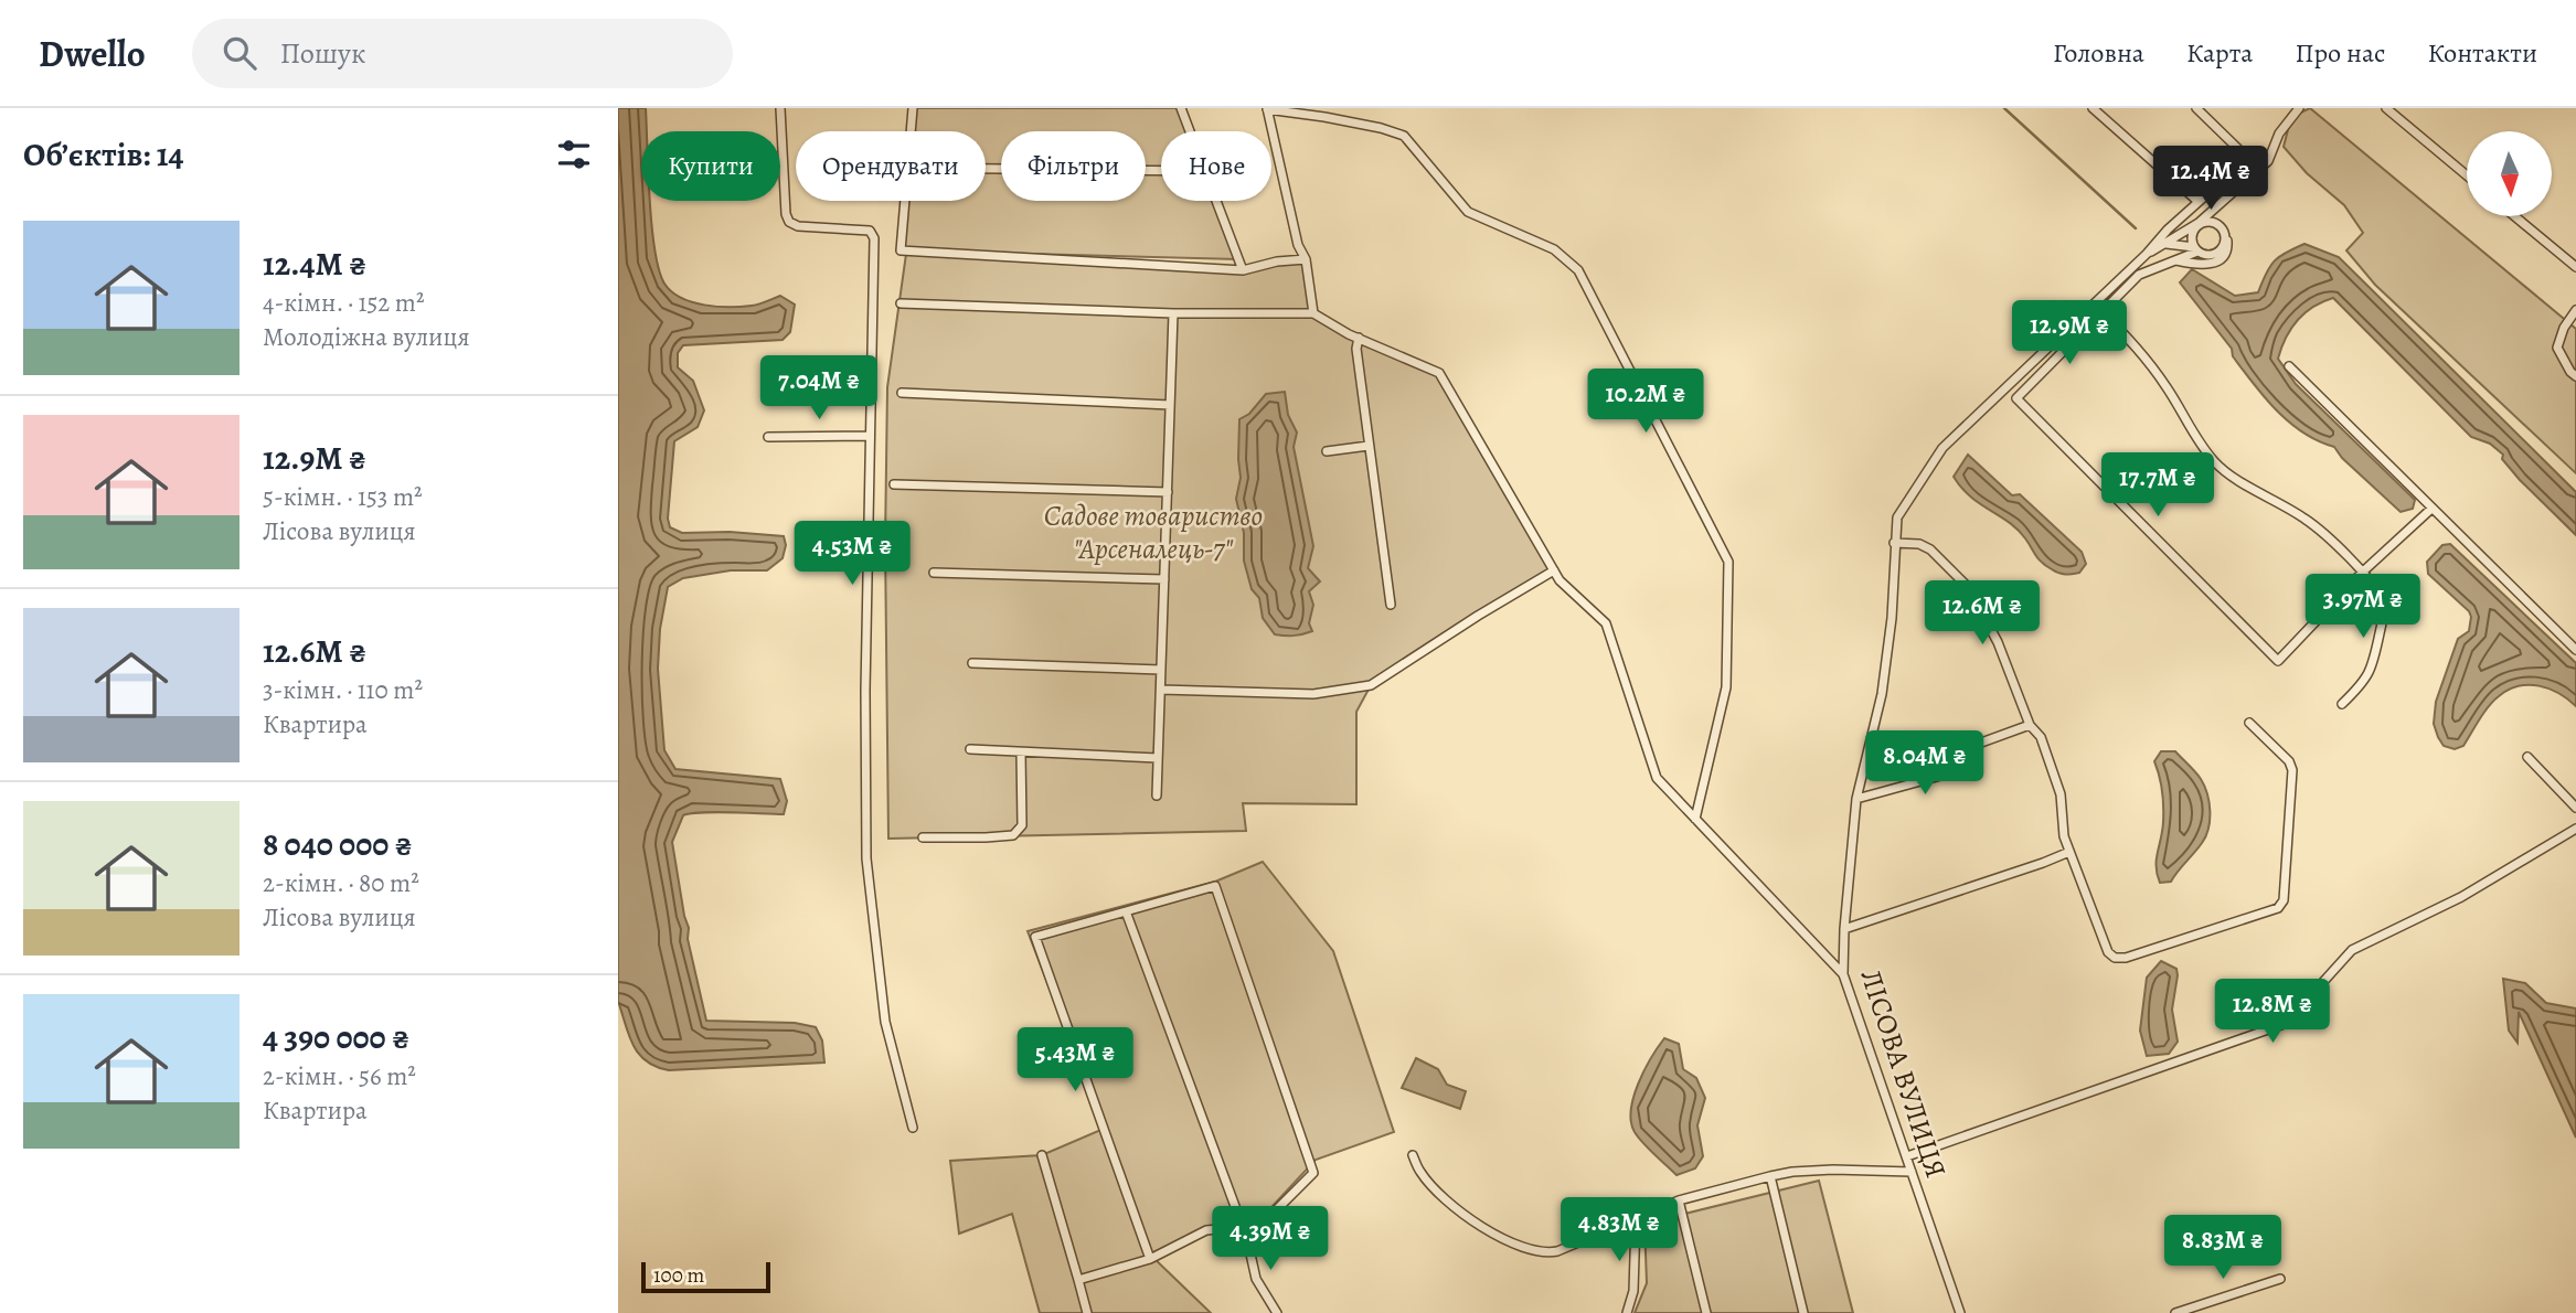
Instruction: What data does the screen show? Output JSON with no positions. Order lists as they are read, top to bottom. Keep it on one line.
{"streets":{"street":["ЛІСОВА ВУЛИЦЯ"]},"parks":["Садове товариство \"Арсеналець-7\""],"scale_bar":"100 m","north":"bottom","page":{"header":"Dwello","search":"Пошук","nav":["Головна","Карта","Про нас","Контакти"],"heading":"Об’єктів: 14","chip":["Купити","Орендувати","Фільтри","Нове"],"price":["12.4M ₴","12.9M ₴","7.04M ₴","10.2M ₴","17.7M ₴","4.53M ₴","3.97M ₴","12.6M ₴","8.04M ₴","12.8M ₴","5.43M ₴","4.83M ₴","4.39M ₴","8.83M ₴"],"list":[{"name":"12.4M ₴","note":"4-кімн. · 152 m² · Молодіжна вулиця"},{"name":"12.9M ₴","note":"5-кімн. · 153 m² · Лісова вулиця"},{"name":"12.6M ₴","note":"3-кімн. · 110 m² · Квартира"},{"name":"8 040 000 ₴","note":"2-кімн. · 80 m² · Лісова вулиця"},{"name":"4 390 000 ₴","note":"2-кімн. · 56 m² · Квартира"}],"scale":"100 m"}}
